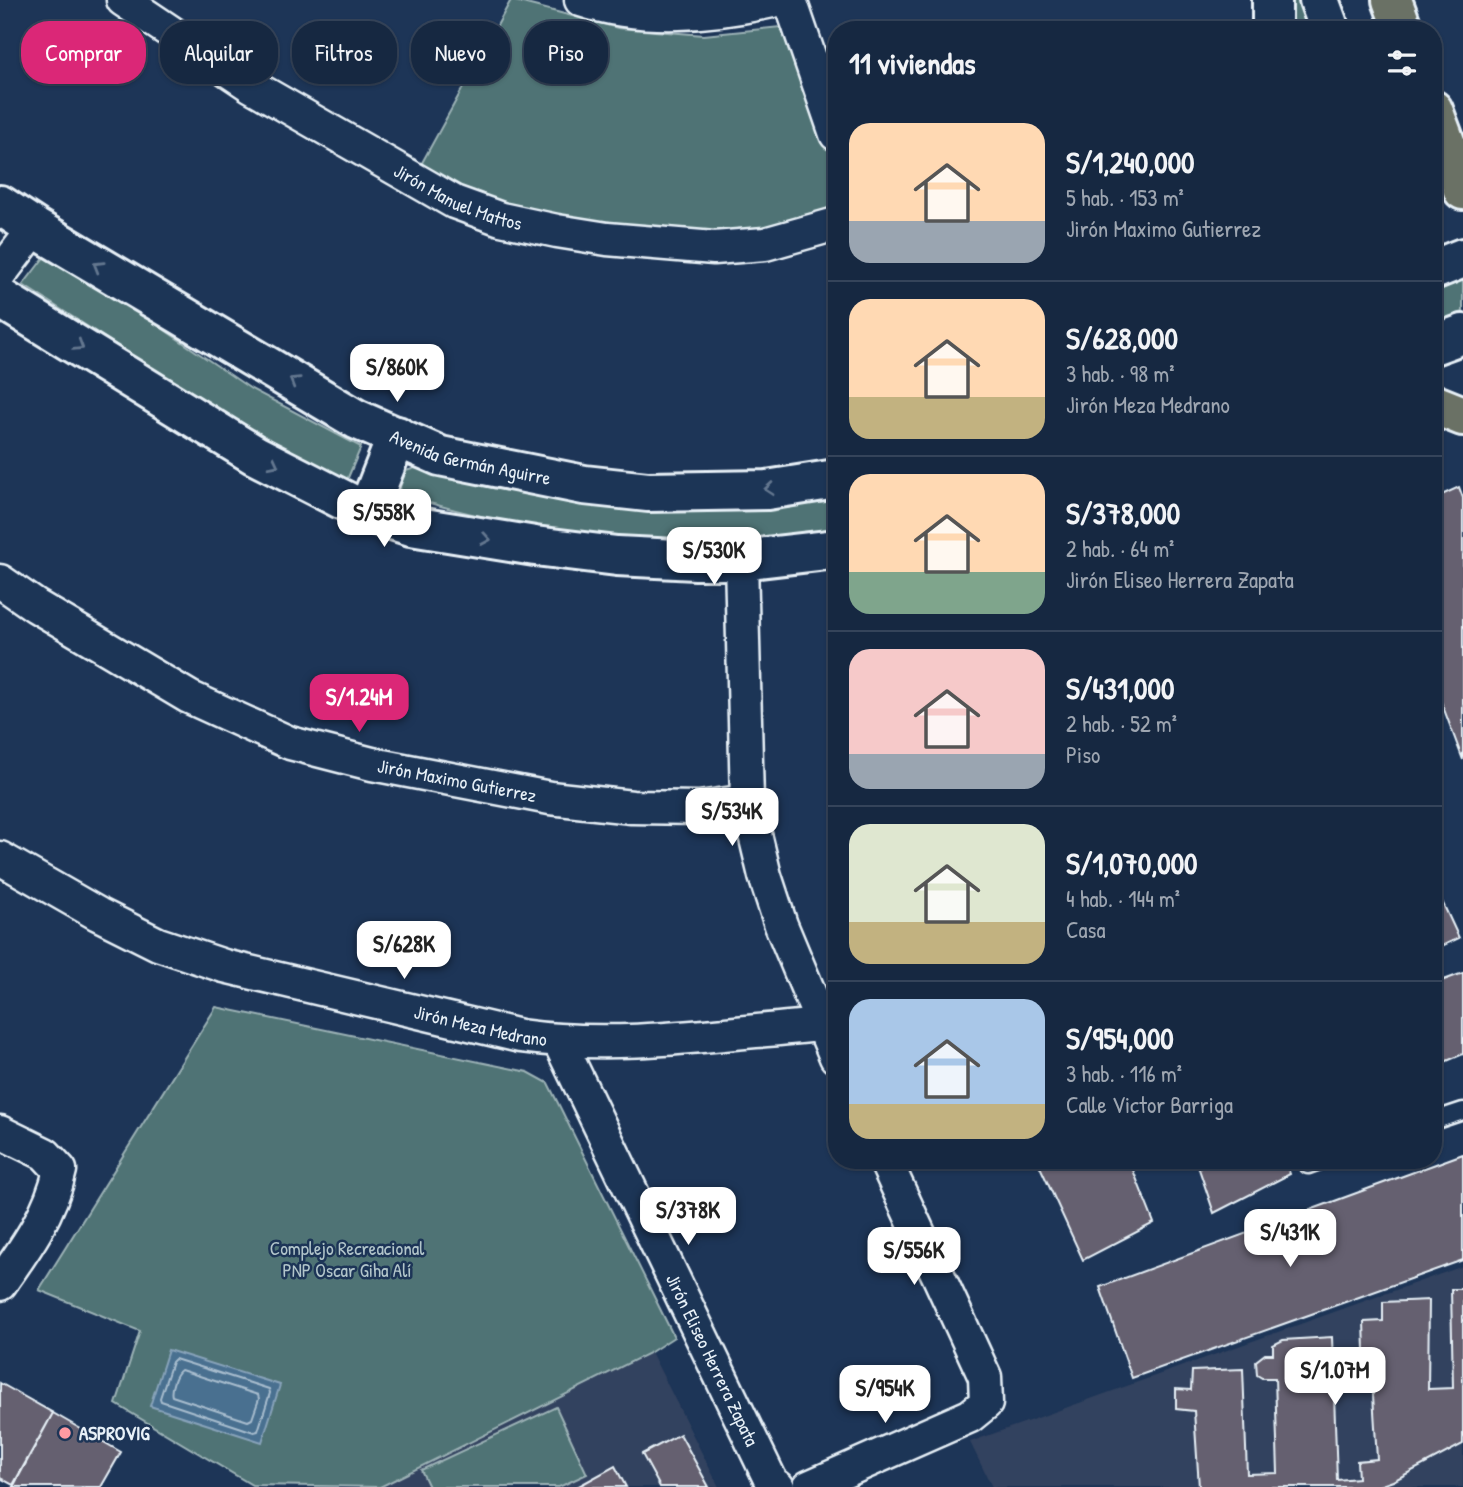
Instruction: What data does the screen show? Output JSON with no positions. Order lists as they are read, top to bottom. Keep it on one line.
{"streets":{"main road":["Avenida Germán Aguirre"],"street":["Jirón Manuel Mattos","Jirón Maximo Gutierrez","Jirón Meza Medrano","Jirón Eliseo Herrera Zapata"]},"crossings":[["Jirón Meza Medrano","Jirón Eliseo Herrera Zapata"]],"parks":["Complejo Recreacional PNP Oscar Giha Alí"],"places":["ASPROVIG"],"page":{"chip":["Comprar","Alquilar","Filtros","Nuevo","Piso"],"heading":"11 viviendas","list":[{"name":"S/1,240,000","note":"5 hab. · 153 m² · Jirón Maximo Gutierrez"},{"name":"S/628,000","note":"3 hab. · 98 m² · Jirón Meza Medrano"},{"name":"S/378,000","note":"2 hab. · 64 m² · Jirón Eliseo Herrera Zapata"},{"name":"S/431,000","note":"2 hab. · 52 m² · Piso"},{"name":"S/1,070,000","note":"4 hab. · 144 m² · Casa"},{"name":"S/954,000","note":"3 hab. · 116 m² · Calle Victor Barriga"}],"price":["S/860K","S/558K","S/530K","S/1.24M","S/534K","S/628K","S/378K","S/431K","S/556K","S/1.07M","S/954K"]}}
